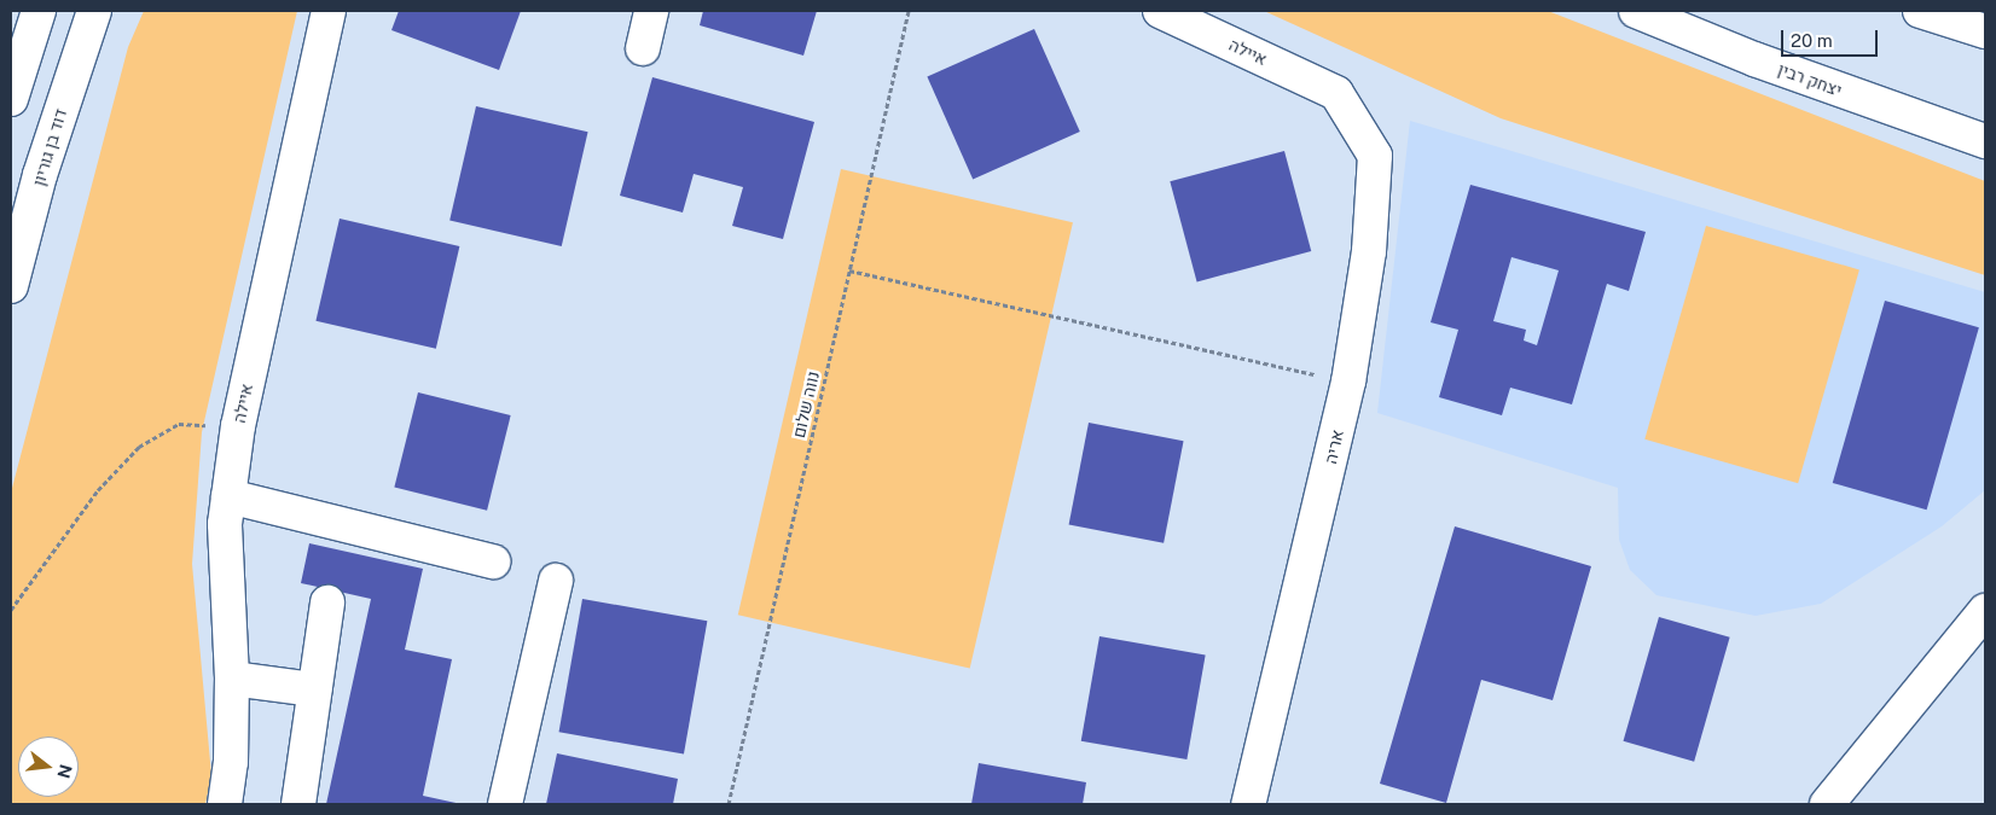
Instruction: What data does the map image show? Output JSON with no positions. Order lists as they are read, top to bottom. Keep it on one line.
{"streets":{"street":["איילה","יצחק רבין","דוד בן גוריון","אריה"],"path":["נווה שלום"]},"crossings":[["איילה","אריה"]],"scale_bar":"20 m","north":"right"}
